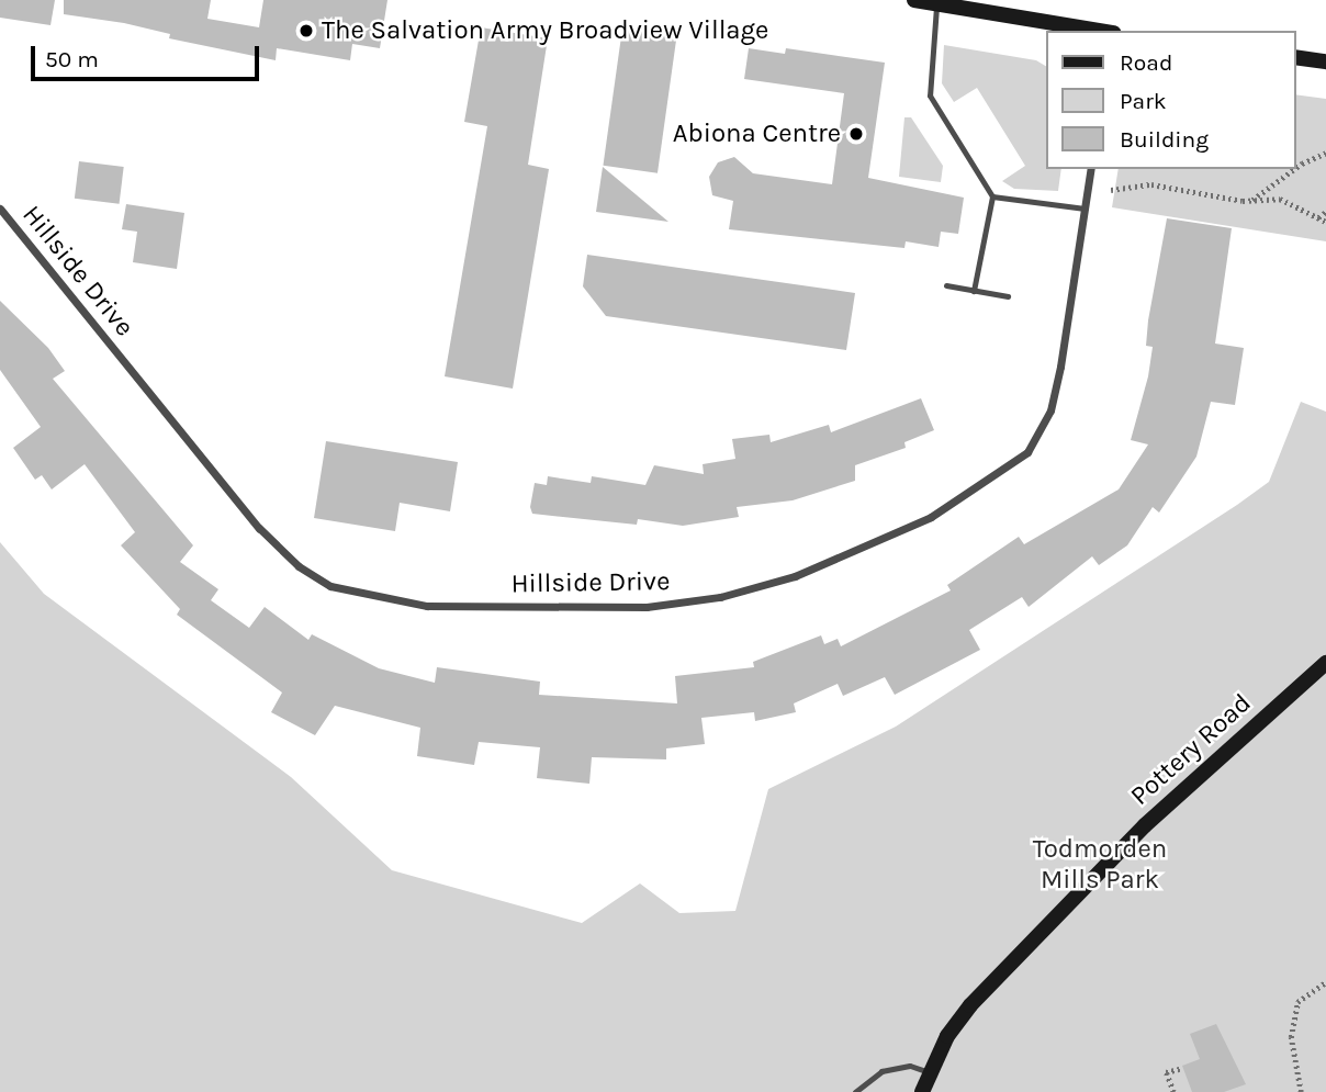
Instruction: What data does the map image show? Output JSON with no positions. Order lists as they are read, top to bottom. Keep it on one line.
{"streets":{"street":["Hillside Drive","Pottery Road"]},"parks":["Todmorden Mills Park"],"places":["The Salvation Army Broadview Village","Abiona Centre"],"legend":["Road","Park","Building"],"scale_bar":"50 m"}
